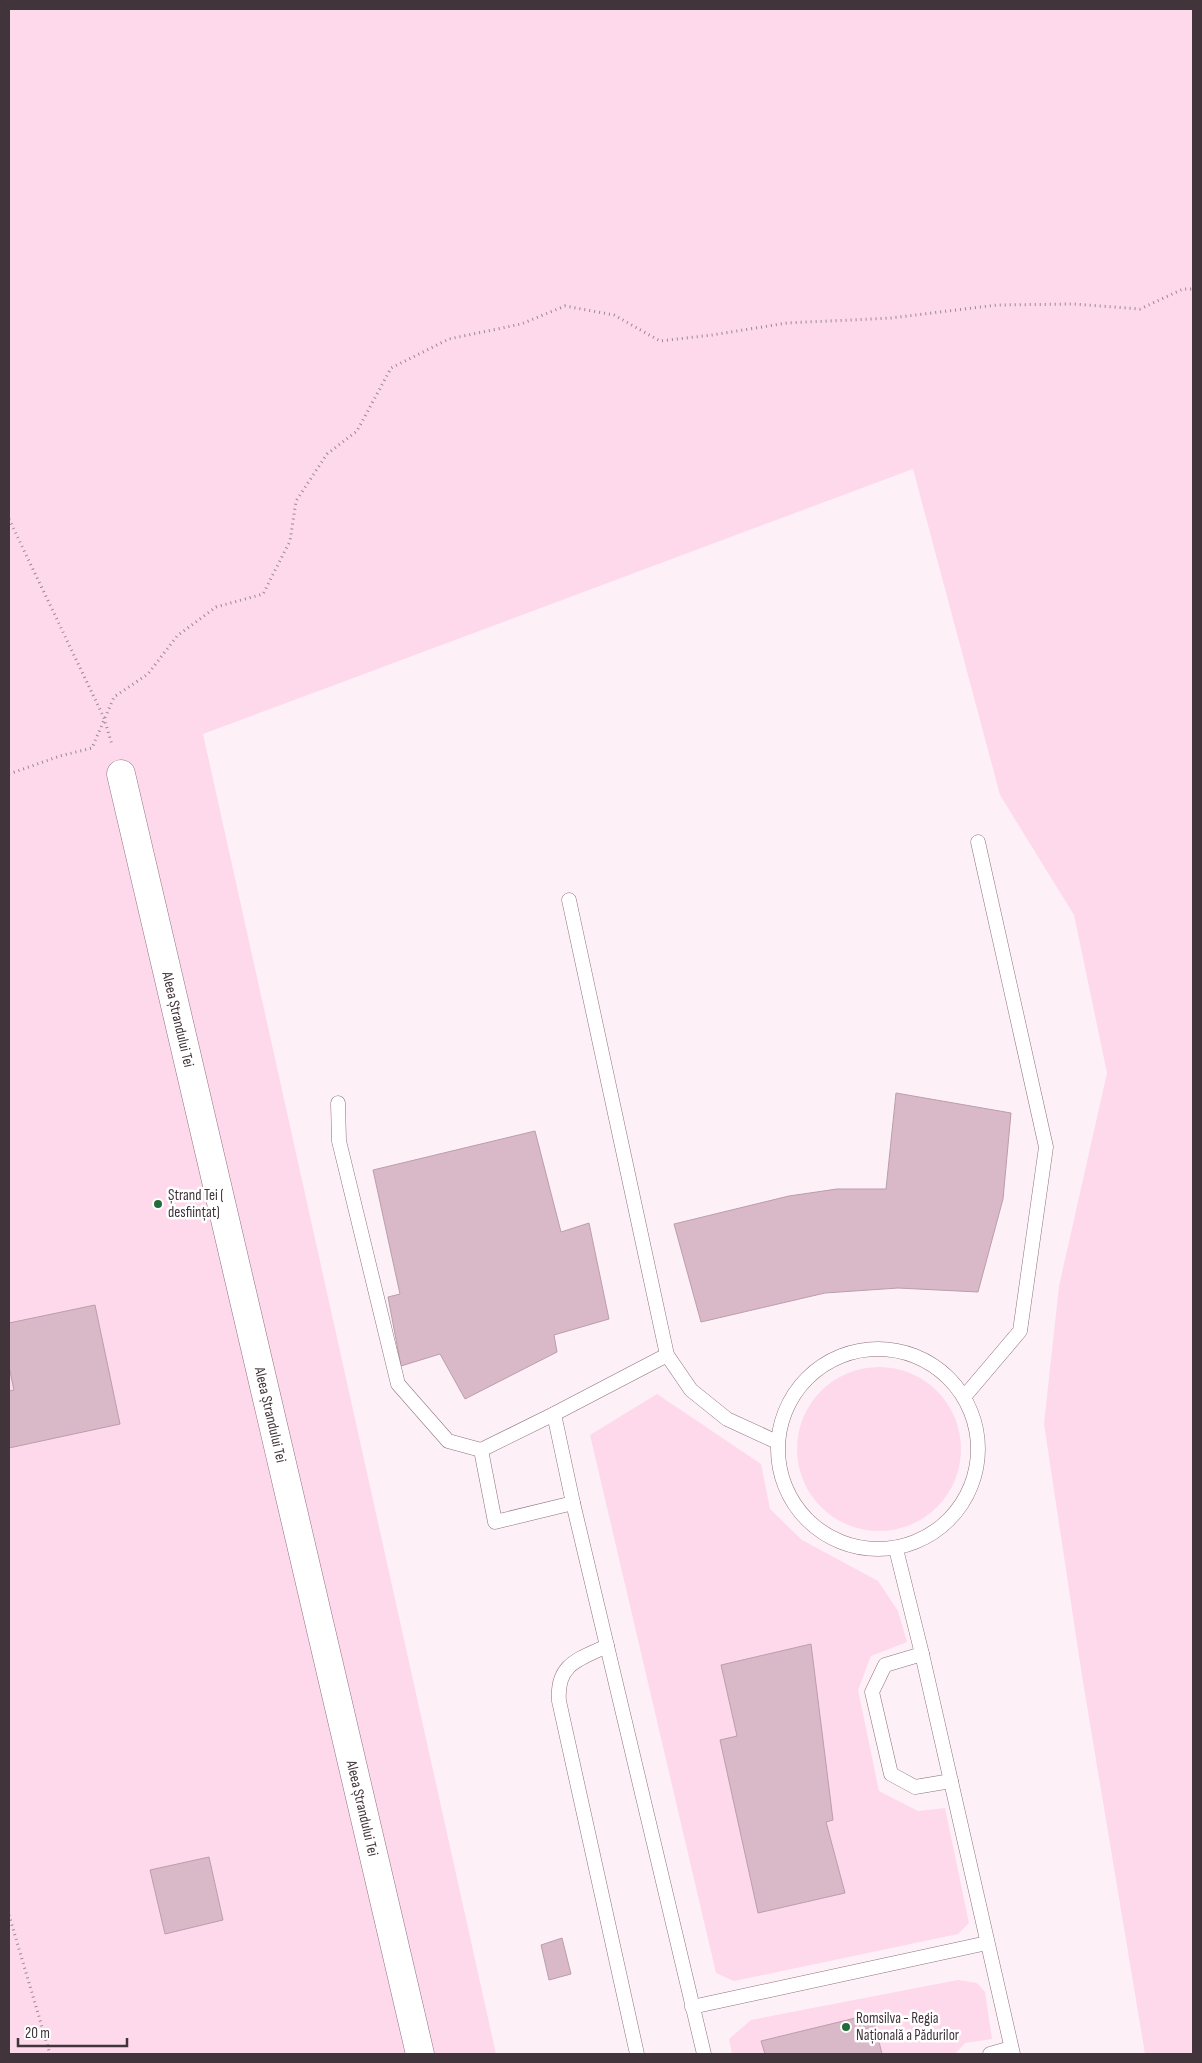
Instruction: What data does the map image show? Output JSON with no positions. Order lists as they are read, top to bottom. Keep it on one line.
{"streets":{"street":["Aleea Ștrandului Tei"]},"places":["Ștrand Tei ( desființat)","Romsilva - Regia Națională a Pădurilor"],"scale_bar":"20 m"}
